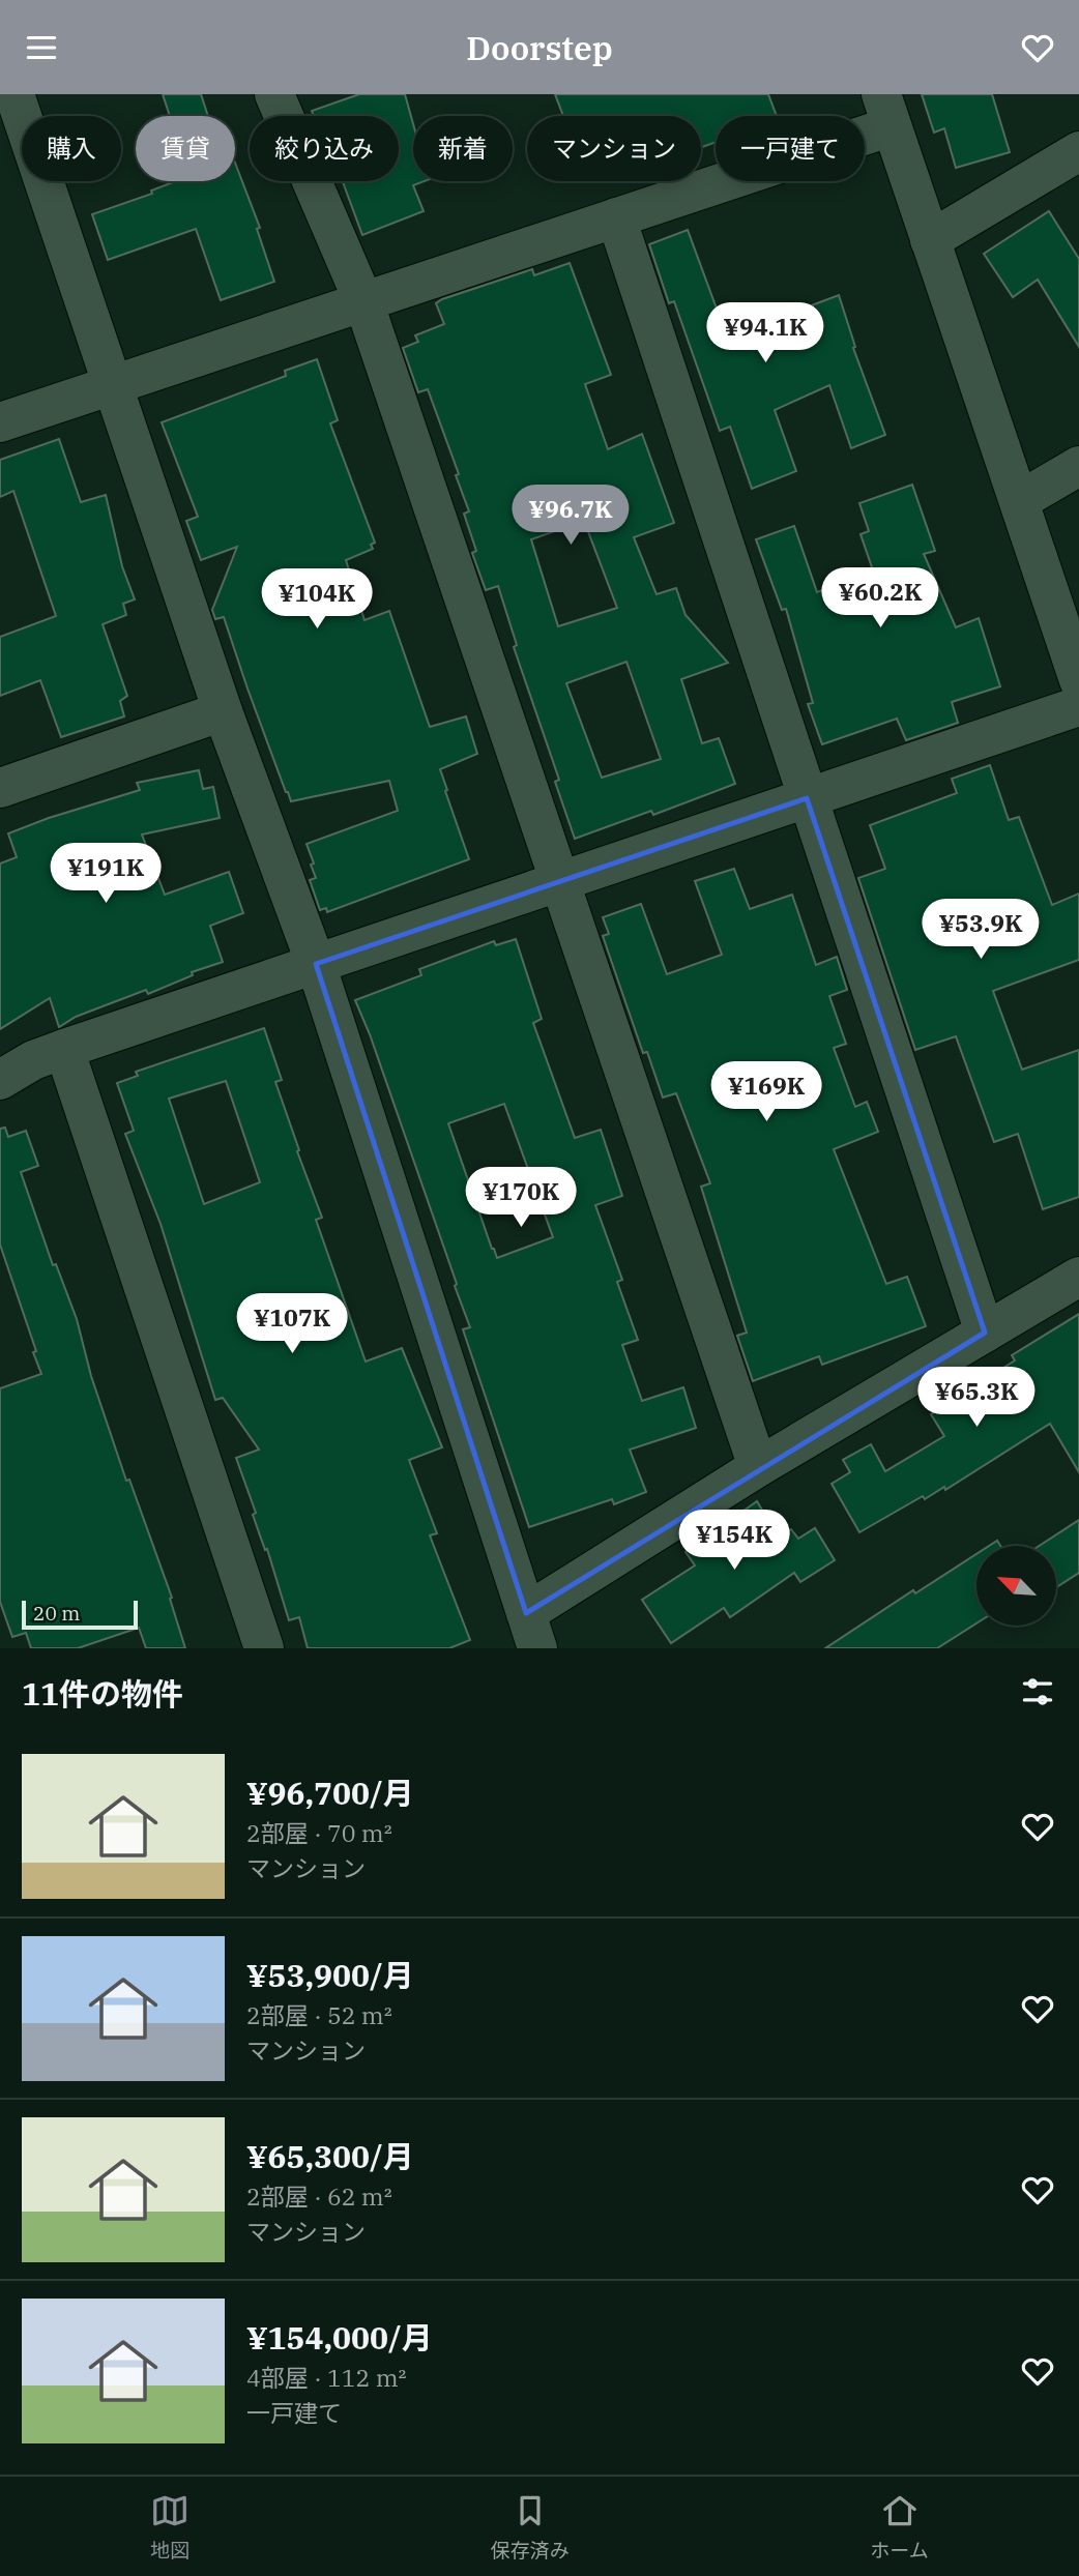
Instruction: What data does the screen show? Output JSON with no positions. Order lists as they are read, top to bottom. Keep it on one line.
{"scale_bar":"20 m","north":"top left","page":{"header":"Doorstep","chip":["購入","賃貸","絞り込み","新着","マンション","一戸建て"],"price":["¥94.1K","¥96.7K","¥60.2K","¥104K","¥191K","¥53.9K","¥169K","¥170K","¥107K","¥65.3K","¥154K"],"scale":"20 m","heading":"11件の物件","list":[{"name":"¥96,700/月","note":"2部屋 · 70 m² · マンション"},{"name":"¥53,900/月","note":"2部屋 · 52 m² · マンション"},{"name":"¥65,300/月","note":"2部屋 · 62 m² · マンション"},{"name":"¥154,000/月","note":"4部屋 · 112 m² · 一戸建て"}],"tabs":["地図","保存済み","ホーム"]}}
